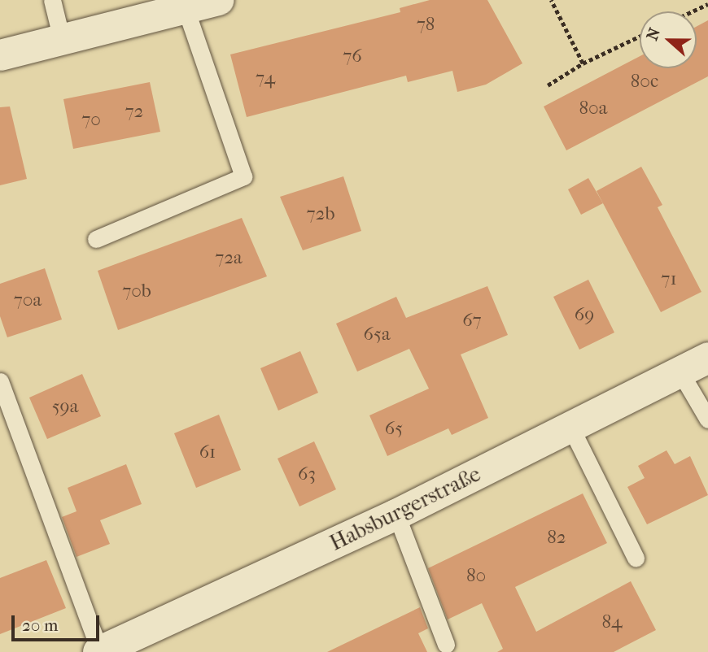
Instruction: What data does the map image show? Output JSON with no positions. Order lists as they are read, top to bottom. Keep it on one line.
{"streets":{"street":["Habsburgerstraße"]},"house_numbers":["78","76","74","80c","80a","72","70","72b","72a","71","70b","70a","69","67","65a","59a","65","61","63","82","80","84"],"scale_bar":"20 m","north":"left"}
